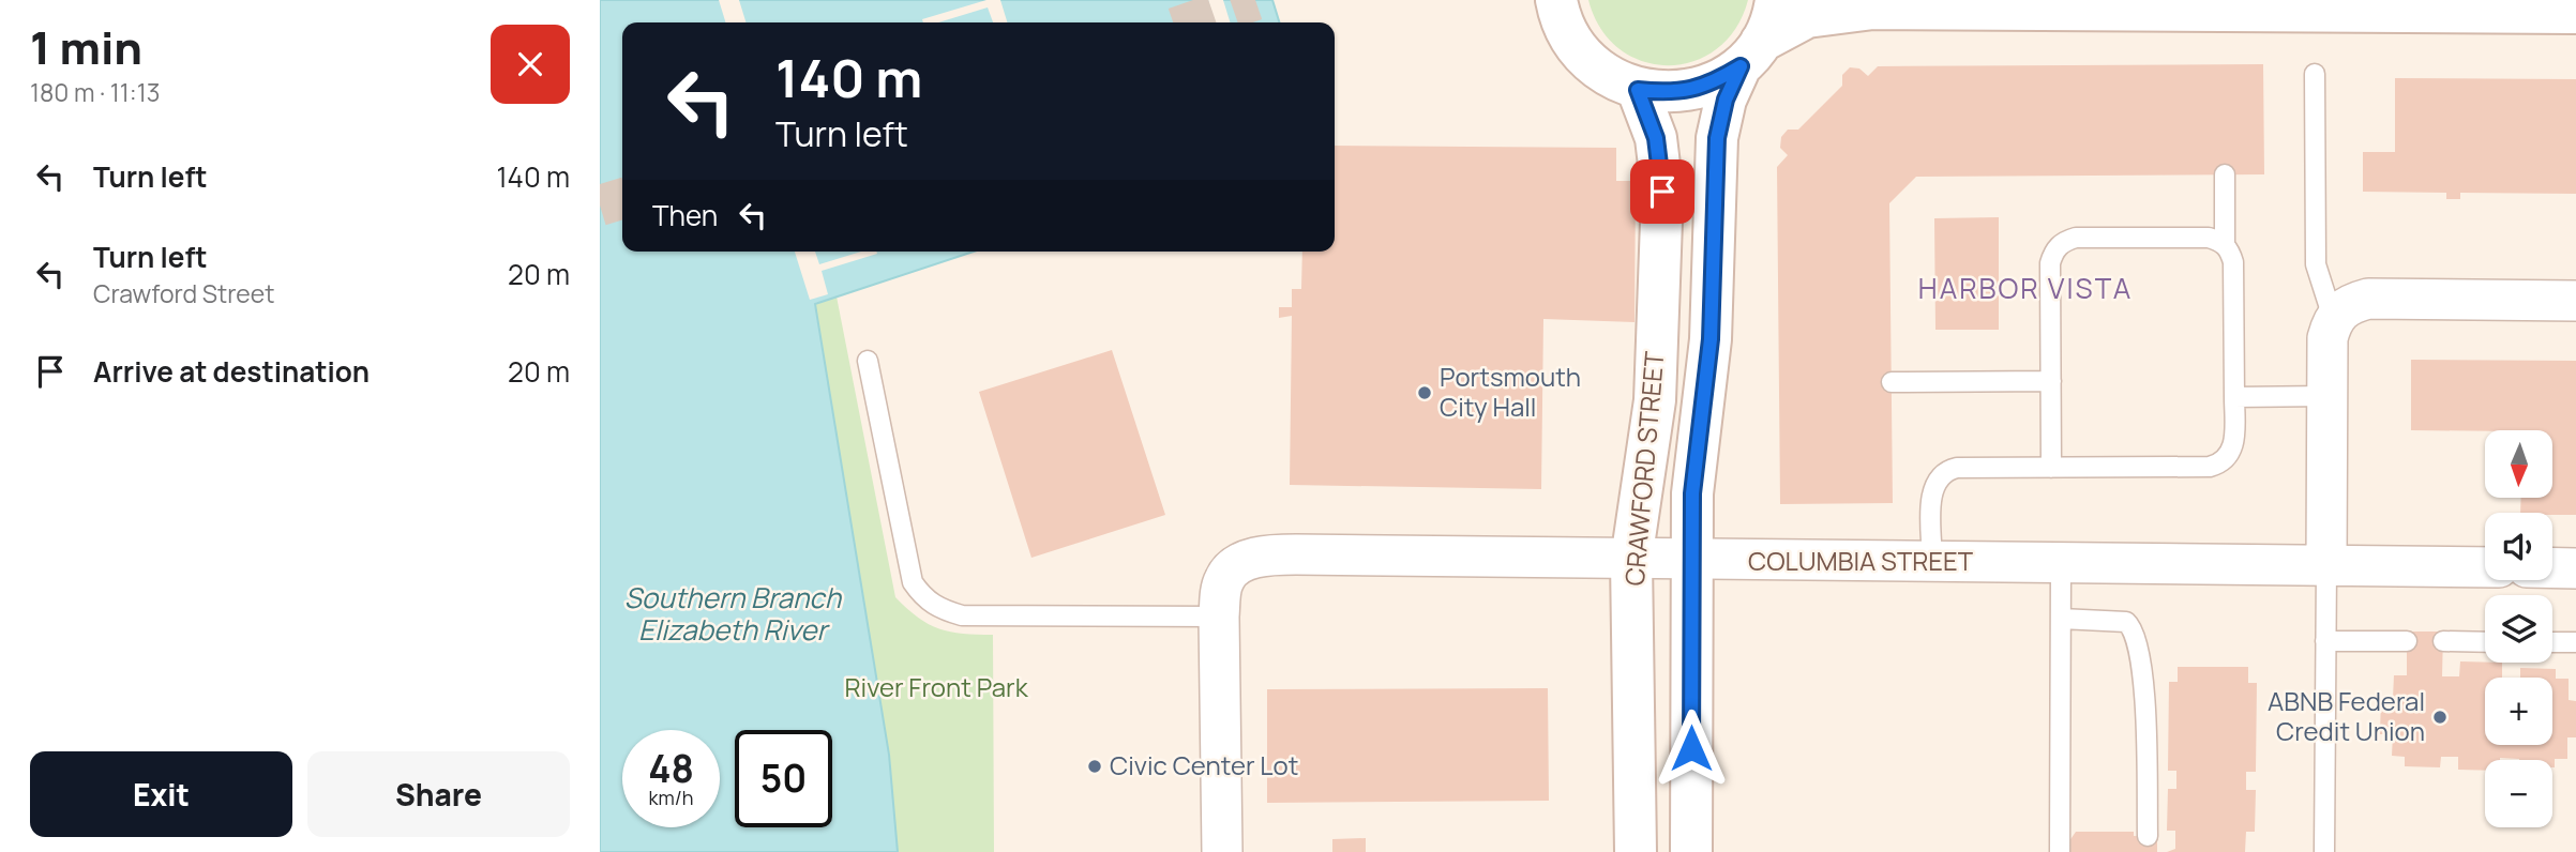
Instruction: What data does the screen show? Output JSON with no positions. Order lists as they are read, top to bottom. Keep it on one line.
{"streets":{"main road":["CRAWFORD STREET"],"street":["COLUMBIA STREET"]},"crossings":[["CRAWFORD STREET","COLUMBIA STREET"]],"districts":["HARBOR VISTA"],"water":["Southern Branch Elizabeth River"],"parks":["River Front Park"],"places":["Portsmouth City Hall","ABNB Federal Credit Union","Civic Center Lot"],"north":"bottom","page":{"heading":["1 min","180 m · 11:13"],"turn":["140 m","Turn left"],"list":[{"name":"Turn left","value":"140 m"},{"name":"Turn left","note":"Crawford Street","value":"20 m"},{"name":"Arrive at destination","value":"20 m"}],"then":"Then","map_buttons":["+","−"],"speed":"48 km/h","limit":"50","buttons":["Exit","Share"]}}
